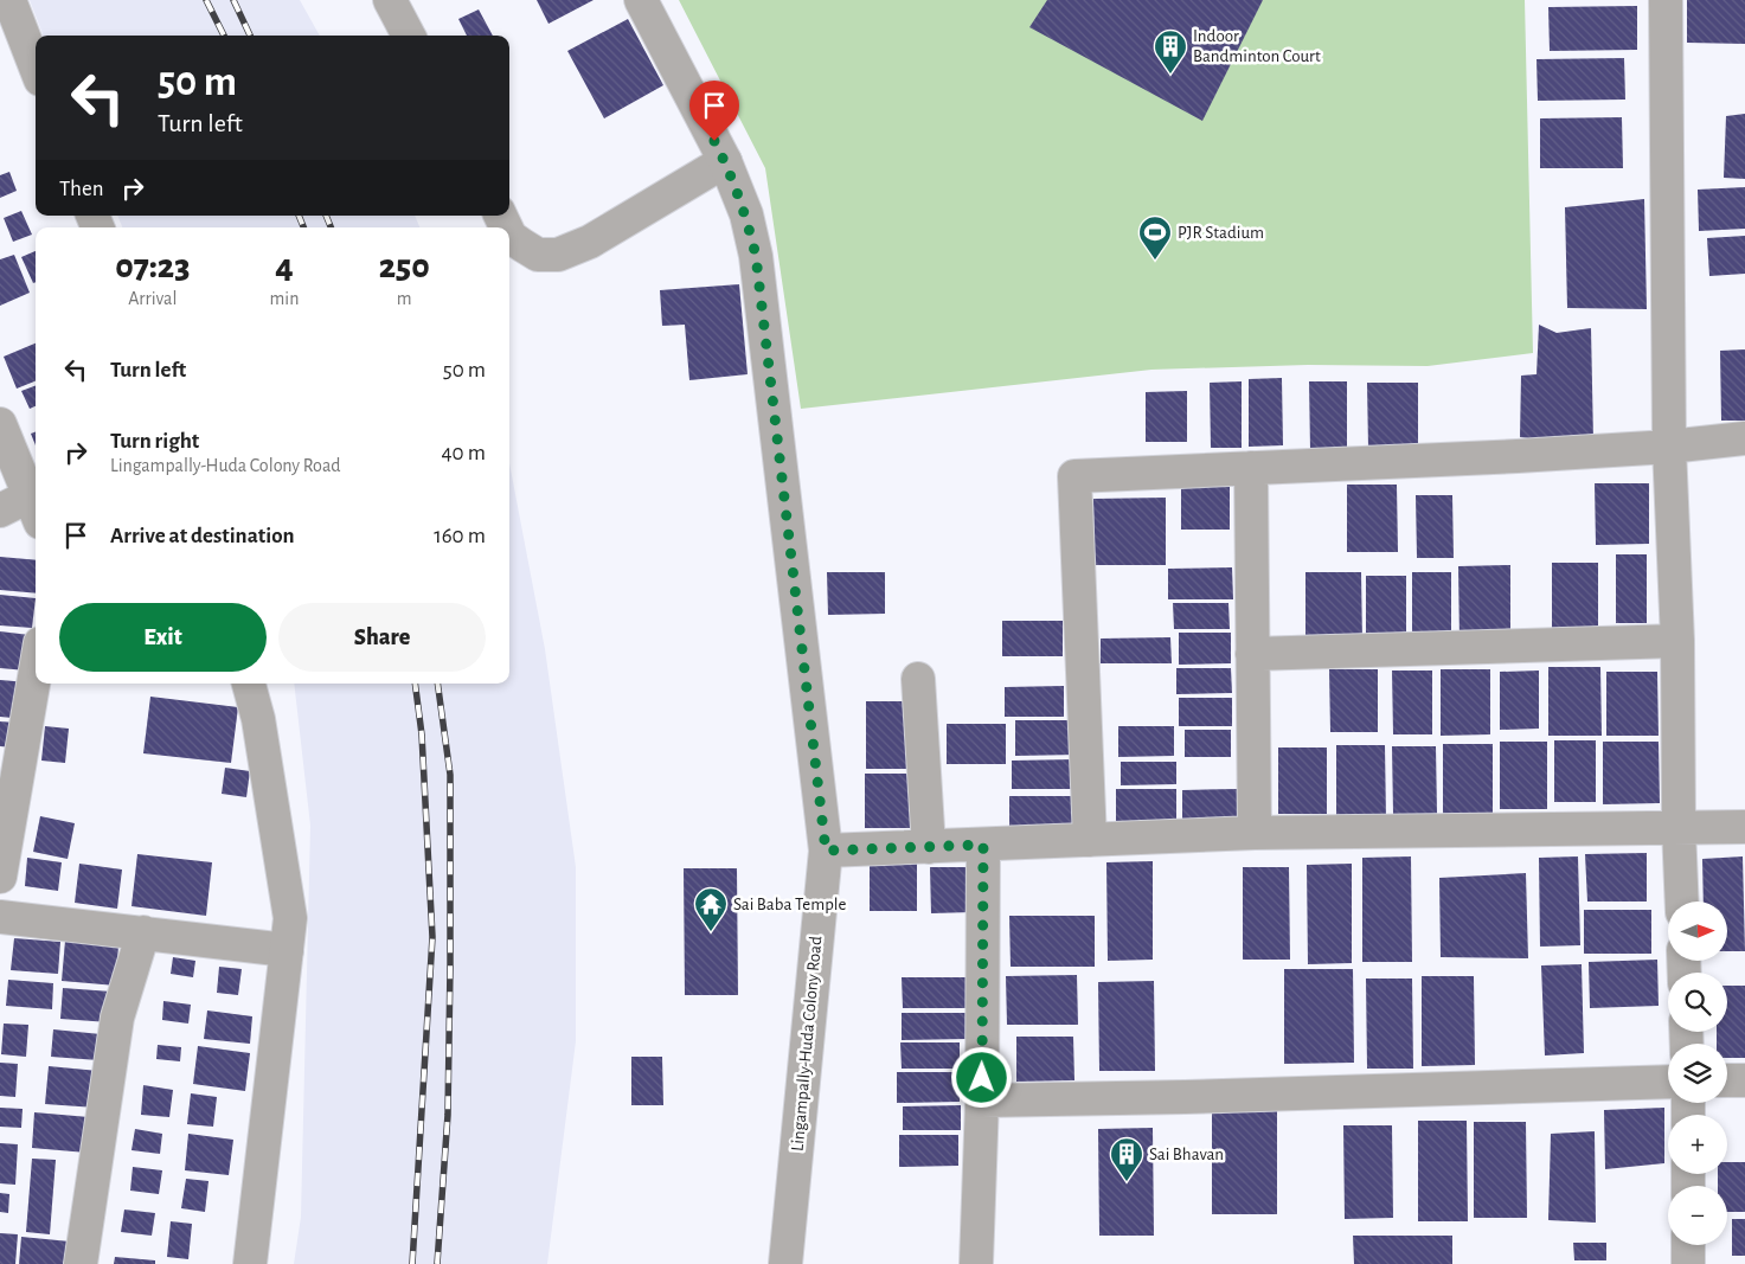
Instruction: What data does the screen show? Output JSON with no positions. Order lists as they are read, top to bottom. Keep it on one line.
{"streets":{"street":["Lingampally-Huda Colony Road"]},"places":{"building":["Indoor Bandminton Court","Sai Bhavan"],"sports":["PJR Stadium"],"temple":["Sai Baba Temple"]},"north":"right","page":{"turn":["50 m","Turn left"],"then":"Then","eta":["07:23","Arrival","4","min","250","m"],"list":[{"name":"Turn left","value":"50 m"},{"name":"Turn right","note":"Lingampally-Huda Colony Road","value":"40 m"},{"name":"Arrive at destination","value":"160 m"}],"buttons":["Exit","Share"],"map_buttons":["+","−"]}}
